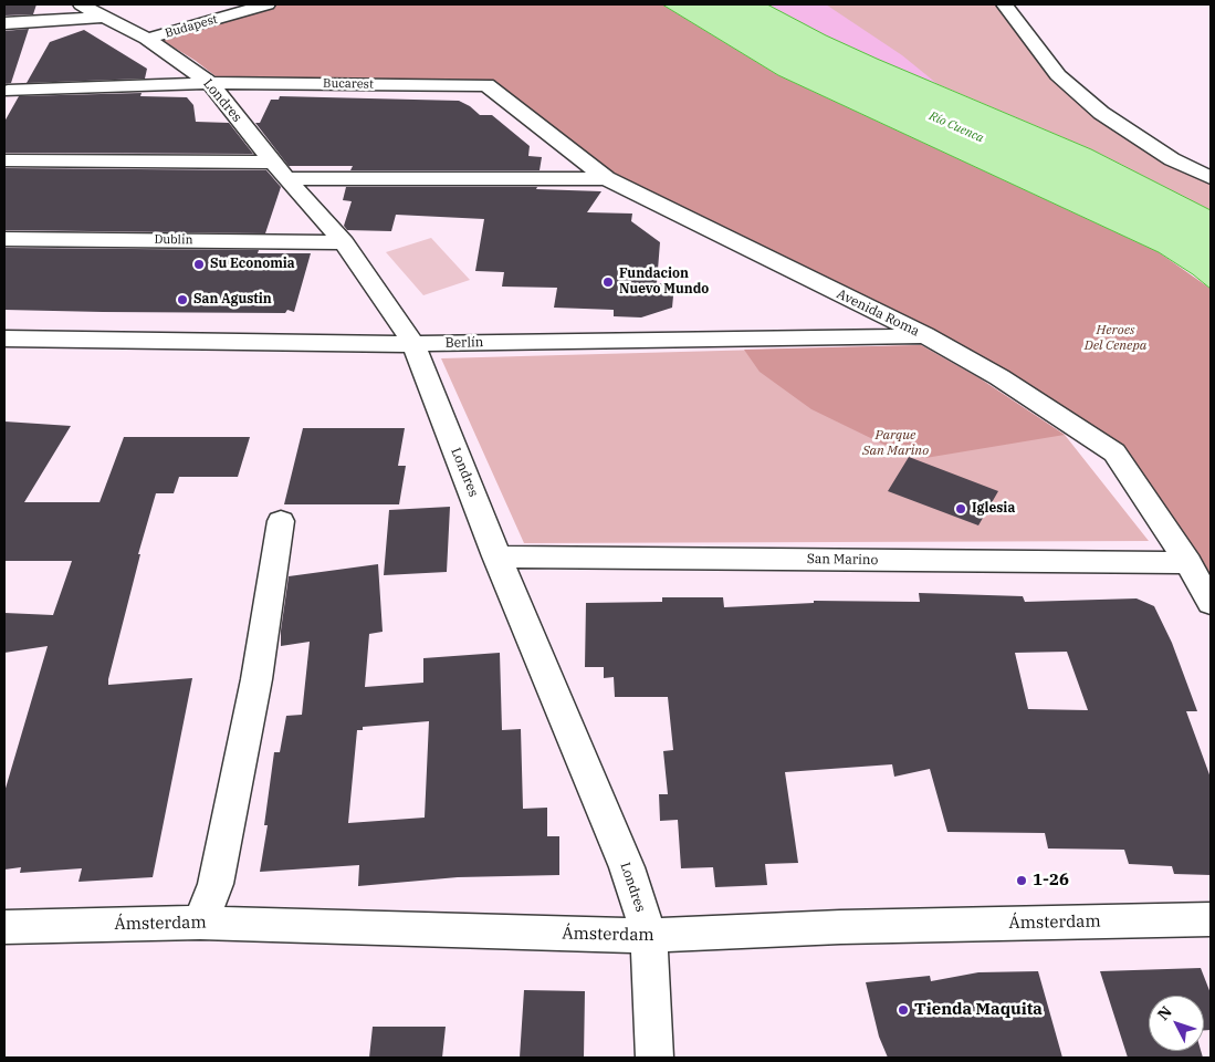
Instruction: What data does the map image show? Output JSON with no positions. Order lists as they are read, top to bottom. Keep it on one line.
{"streets":{"street":["Budapest","Bucarest","Londres","Dublin","Avenida Roma","Berlín","San Marino","Ámsterdam"]},"crossings":[["Budapest","Londres"],["Bucarest","Londres"],["Bucarest","Avenida Roma"],["Londres","Dublin"],["Londres","Berlín"],["Londres","San Marino"],["Londres","Ámsterdam"],["Avenida Roma","Berlín"],["Avenida Roma","San Marino"]],"water":["Río Cuenca"],"parks":["Heroes Del Cenepa","Parque San Marino"],"places":["Su Economia","Fundacion Nuevo Mundo","San Agustin","Iglesia","1-26","Tienda Maquita"],"north":"top left"}
